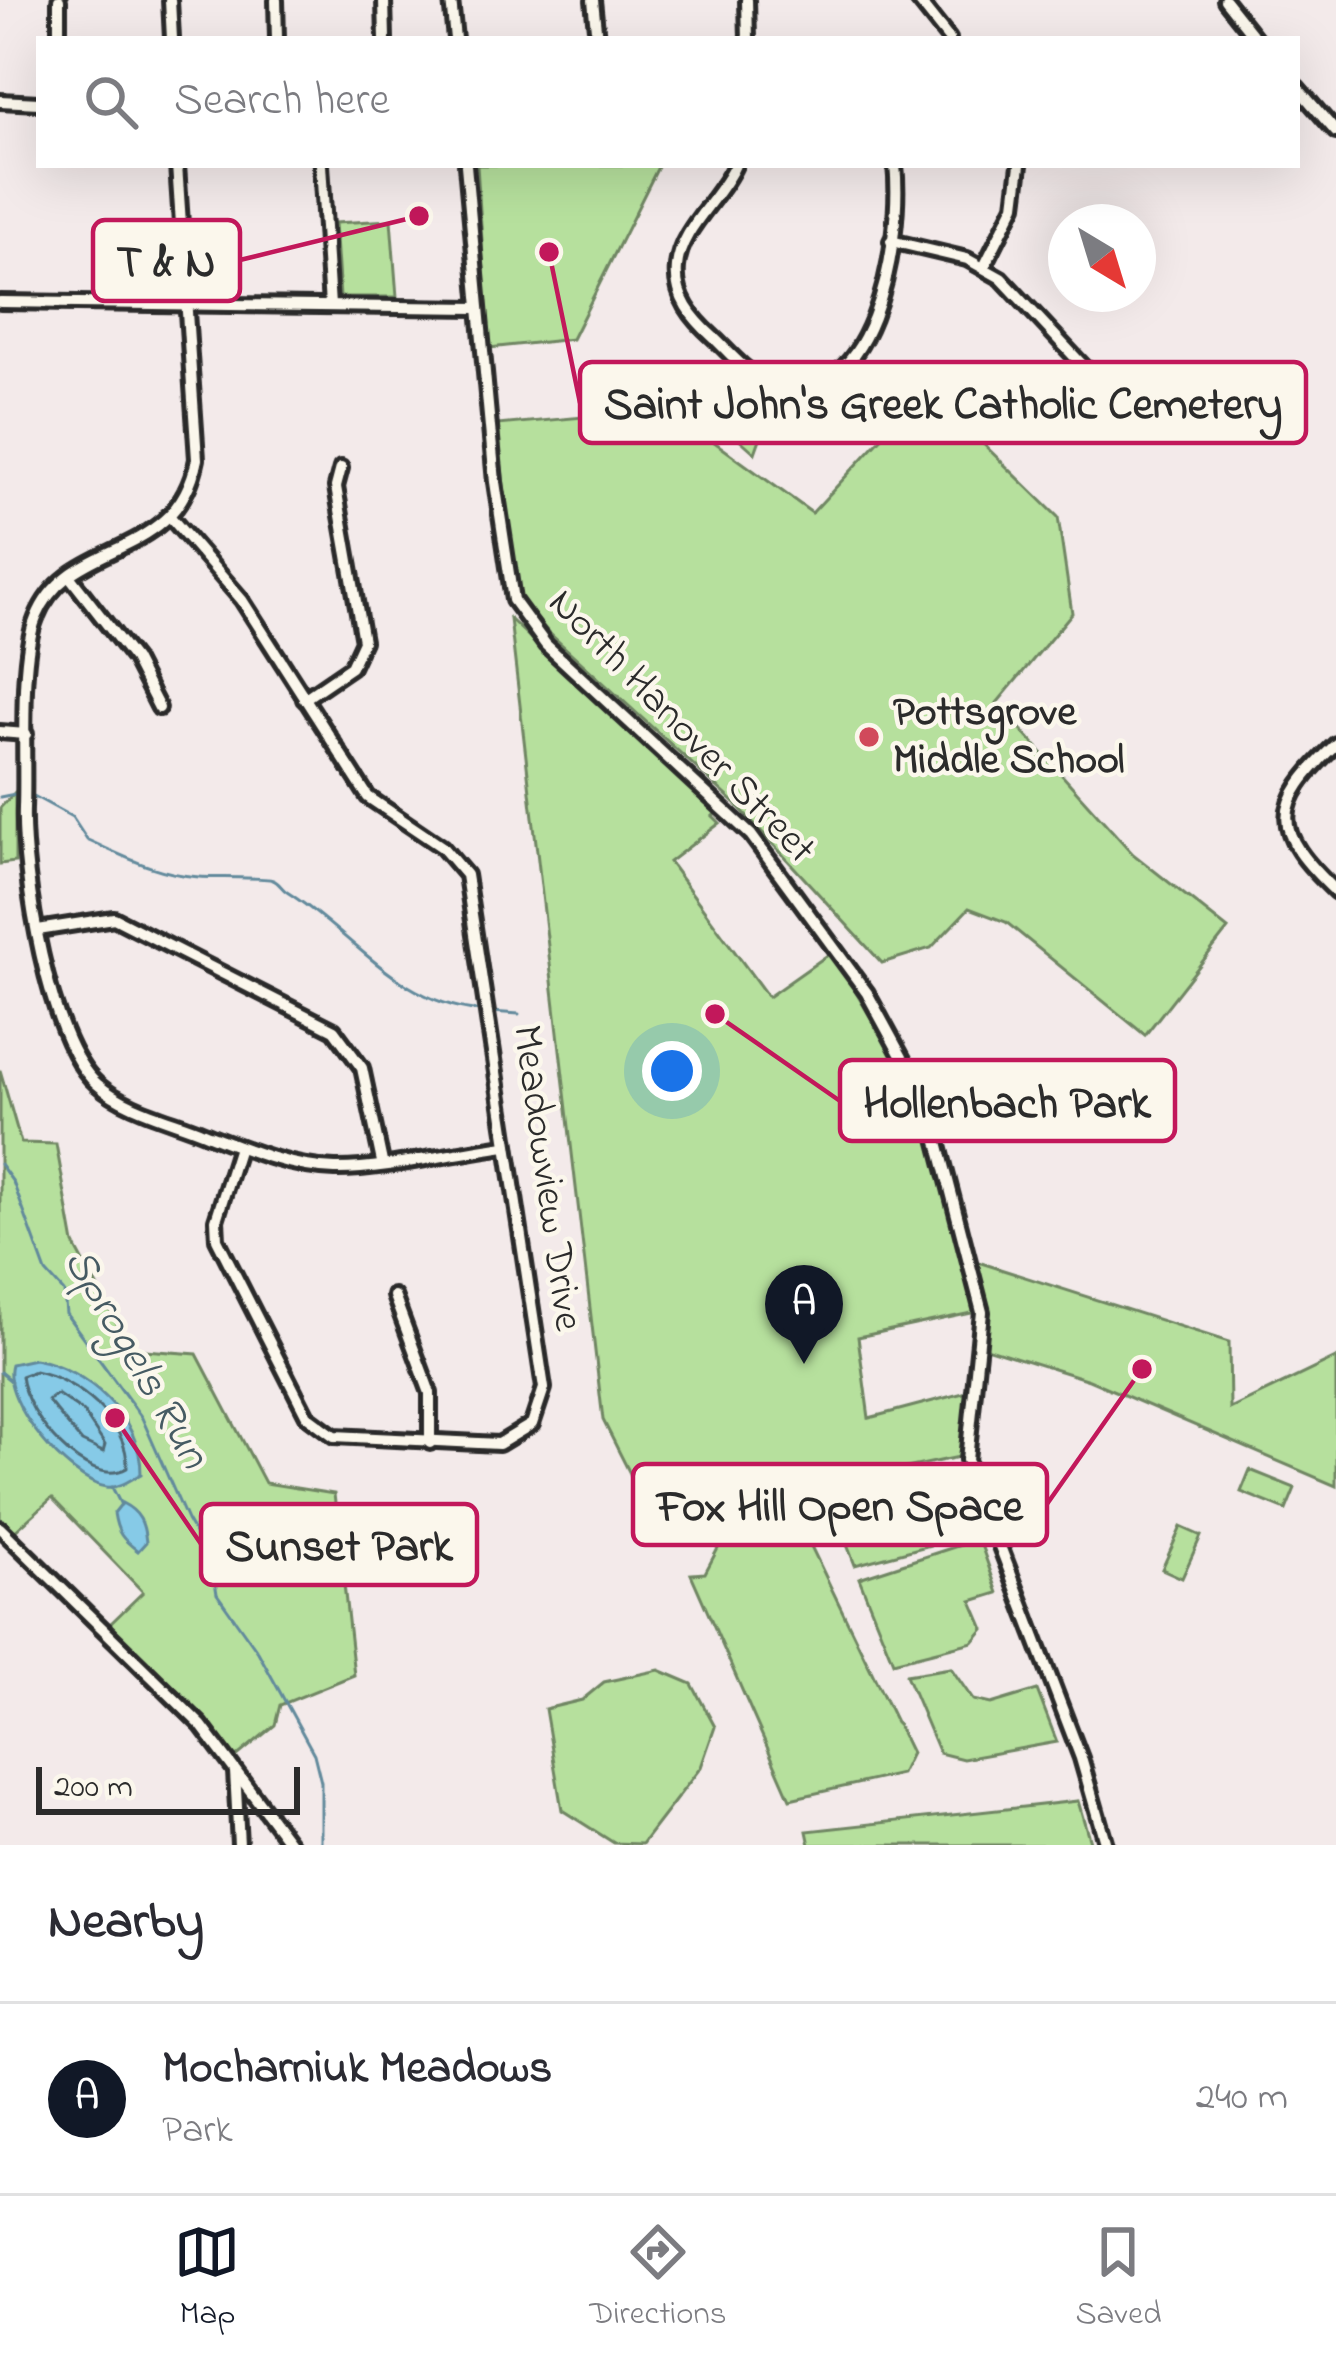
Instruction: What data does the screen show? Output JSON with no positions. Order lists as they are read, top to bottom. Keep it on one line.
{"streets":{"street":["North Hanover Street","Meadowview Drive"]},"water":["Sprogels Run"],"places":["T & N","Saint John's Greek Catholic Cemetery","Pottsgrove Middle School","Hollenbach Park","Fox Hill Open Space","Sunset Park"],"scale_bar":"200 m","north":"bottom right","page":{"search":"Search here","pins":"A","scale":"200 m","heading":"Nearby","list":[{"mark":"A","name":"Mocharniuk Meadows","note":"Park","value":"240 m"}],"nav":["Map","Directions","Saved"]}}
